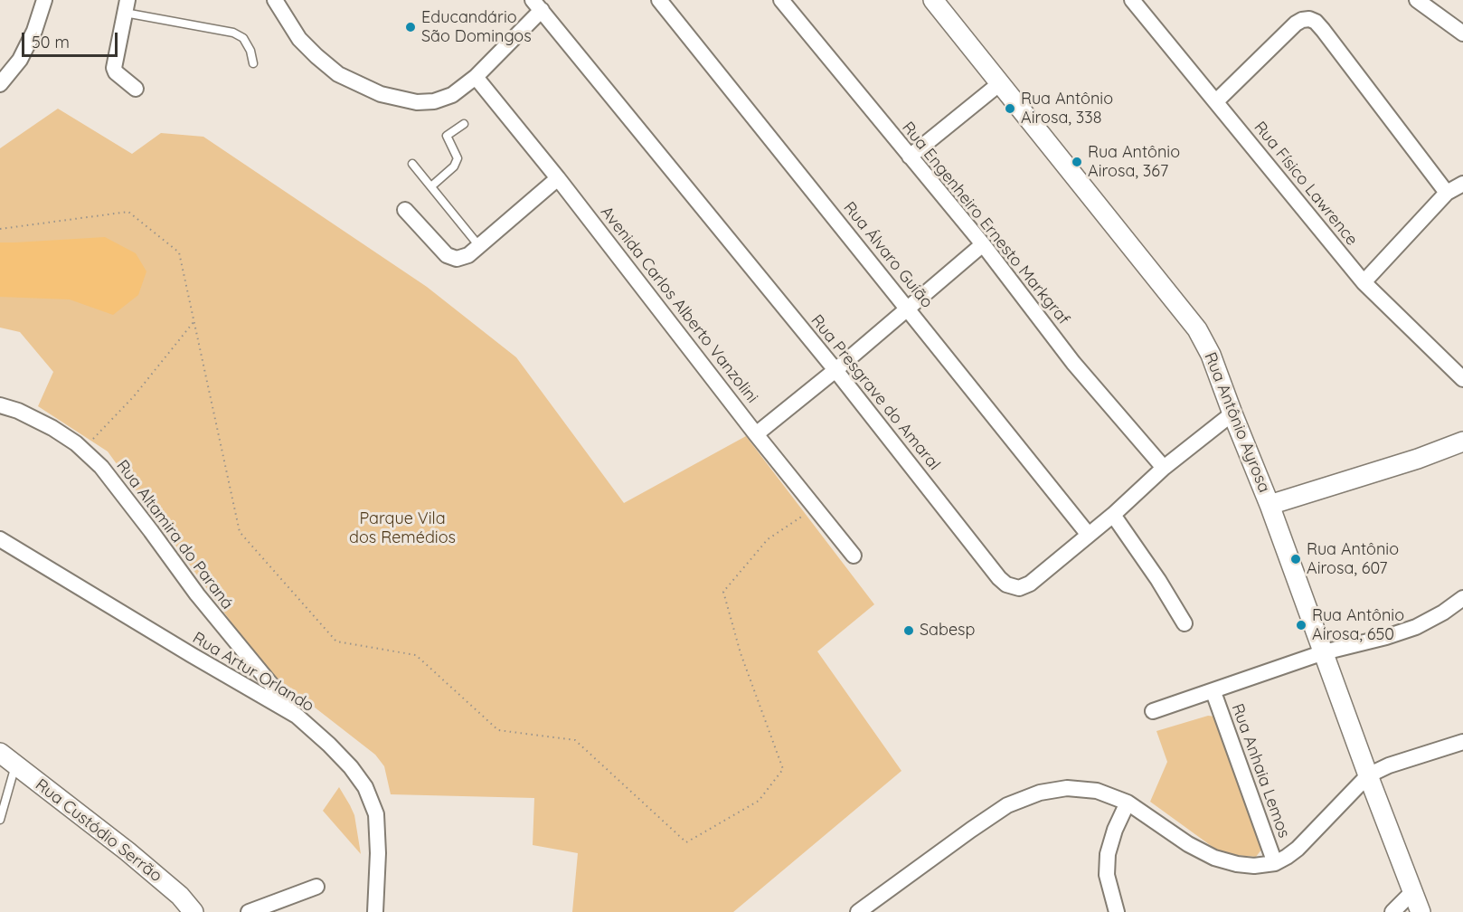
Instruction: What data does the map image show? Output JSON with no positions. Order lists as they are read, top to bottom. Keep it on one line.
{"streets":{"street":["Rua Físico Lawrence","Rua Engenheiro Ernesto Markgraf","Rua Álvaro Guião","Avenida Carlos Alberto Vanzolini","Rua Presgrave do Amaral","Rua Antônio Ayrosa","Rua Altamira do Paraná","Rua Artur Orlando","Rua Anhaia Lemos","Rua Custódio Serrão"]},"crossings":[["Rua Engenheiro Ernesto Markgraf","Rua Presgrave do Amaral"],["Rua Álvaro Guião","Rua Presgrave do Amaral"],["Rua Presgrave do Amaral","Rua Antônio Ayrosa"],["Rua Altamira do Paraná","Rua Artur Orlando"]],"parks":["Parque Vila dos Remédios"],"places":["Educandário São Domingos","Rua Antônio Airosa, 338","Rua Antônio Airosa, 367","Rua Antônio Airosa, 607","Rua Antônio Airosa, 650","Sabesp"],"scale_bar":"50 m"}
